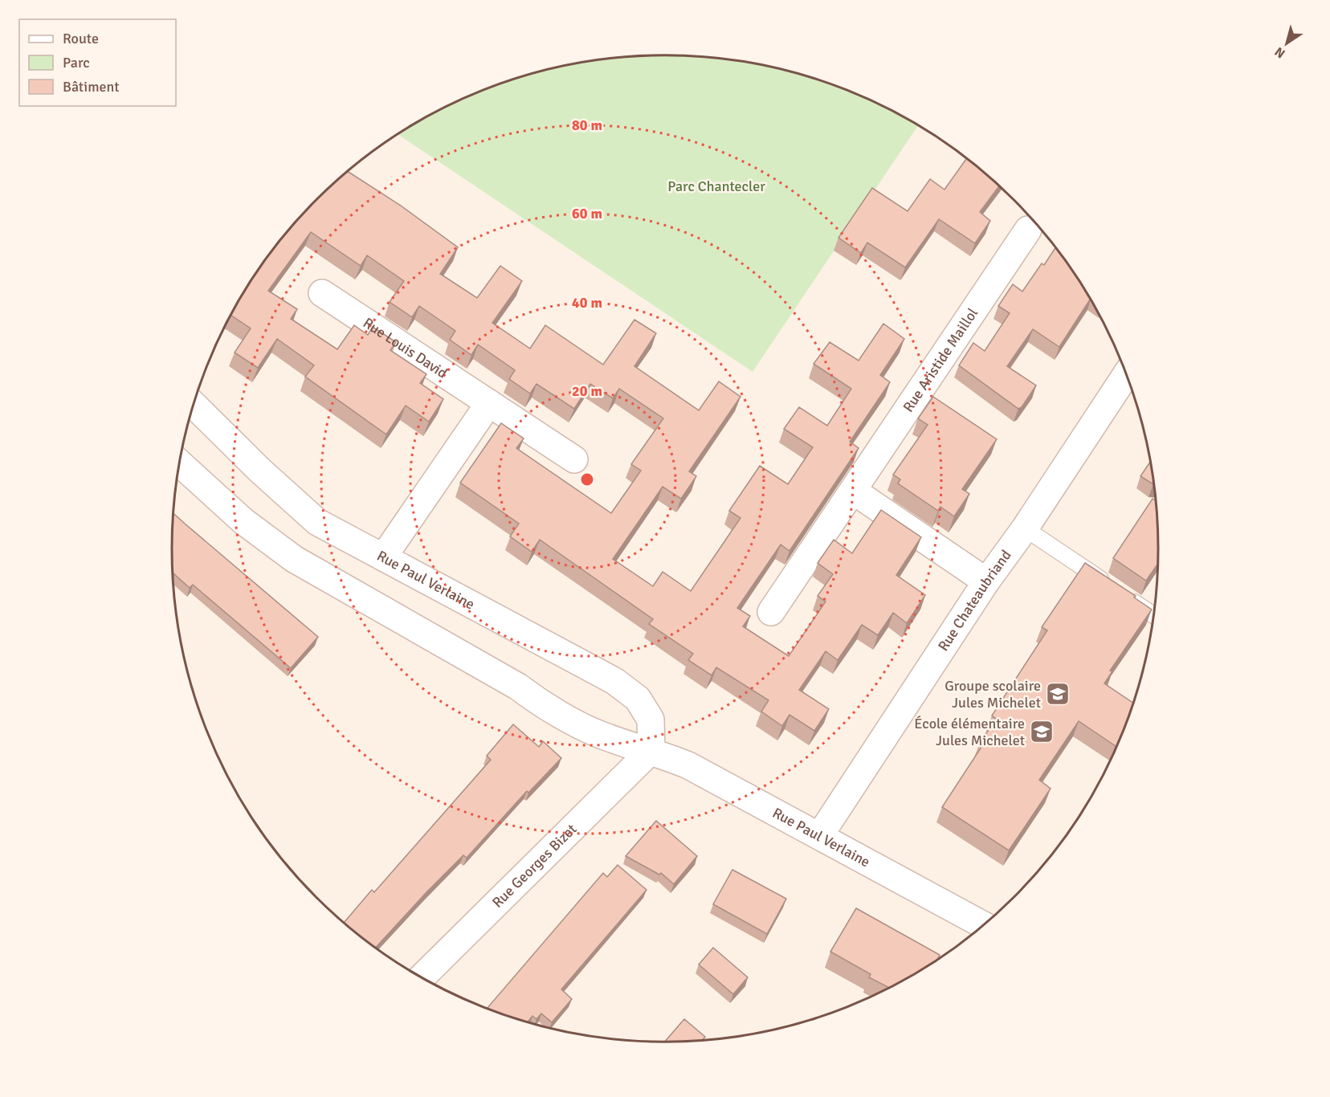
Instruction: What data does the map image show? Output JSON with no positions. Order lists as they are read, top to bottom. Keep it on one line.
{"streets":{"street":["Rue Louis David","Rue Aristide Maillol","Rue Paul Verlaine","Rue Chateaubriand","Rue Georges Bizet"]},"crossings":[["Rue Paul Verlaine","Rue Chateaubriand"],["Rue Paul Verlaine","Rue Georges Bizet"]],"parks":["Parc Chantecler"],"places":{"school or university":["Groupe scolaire Jules Michelet","École élémentaire Jules Michelet"]},"legend":["Route","Parc","Bâtiment"],"north":"bottom left","rings":["80 m","60 m","40 m","20 m"]}
